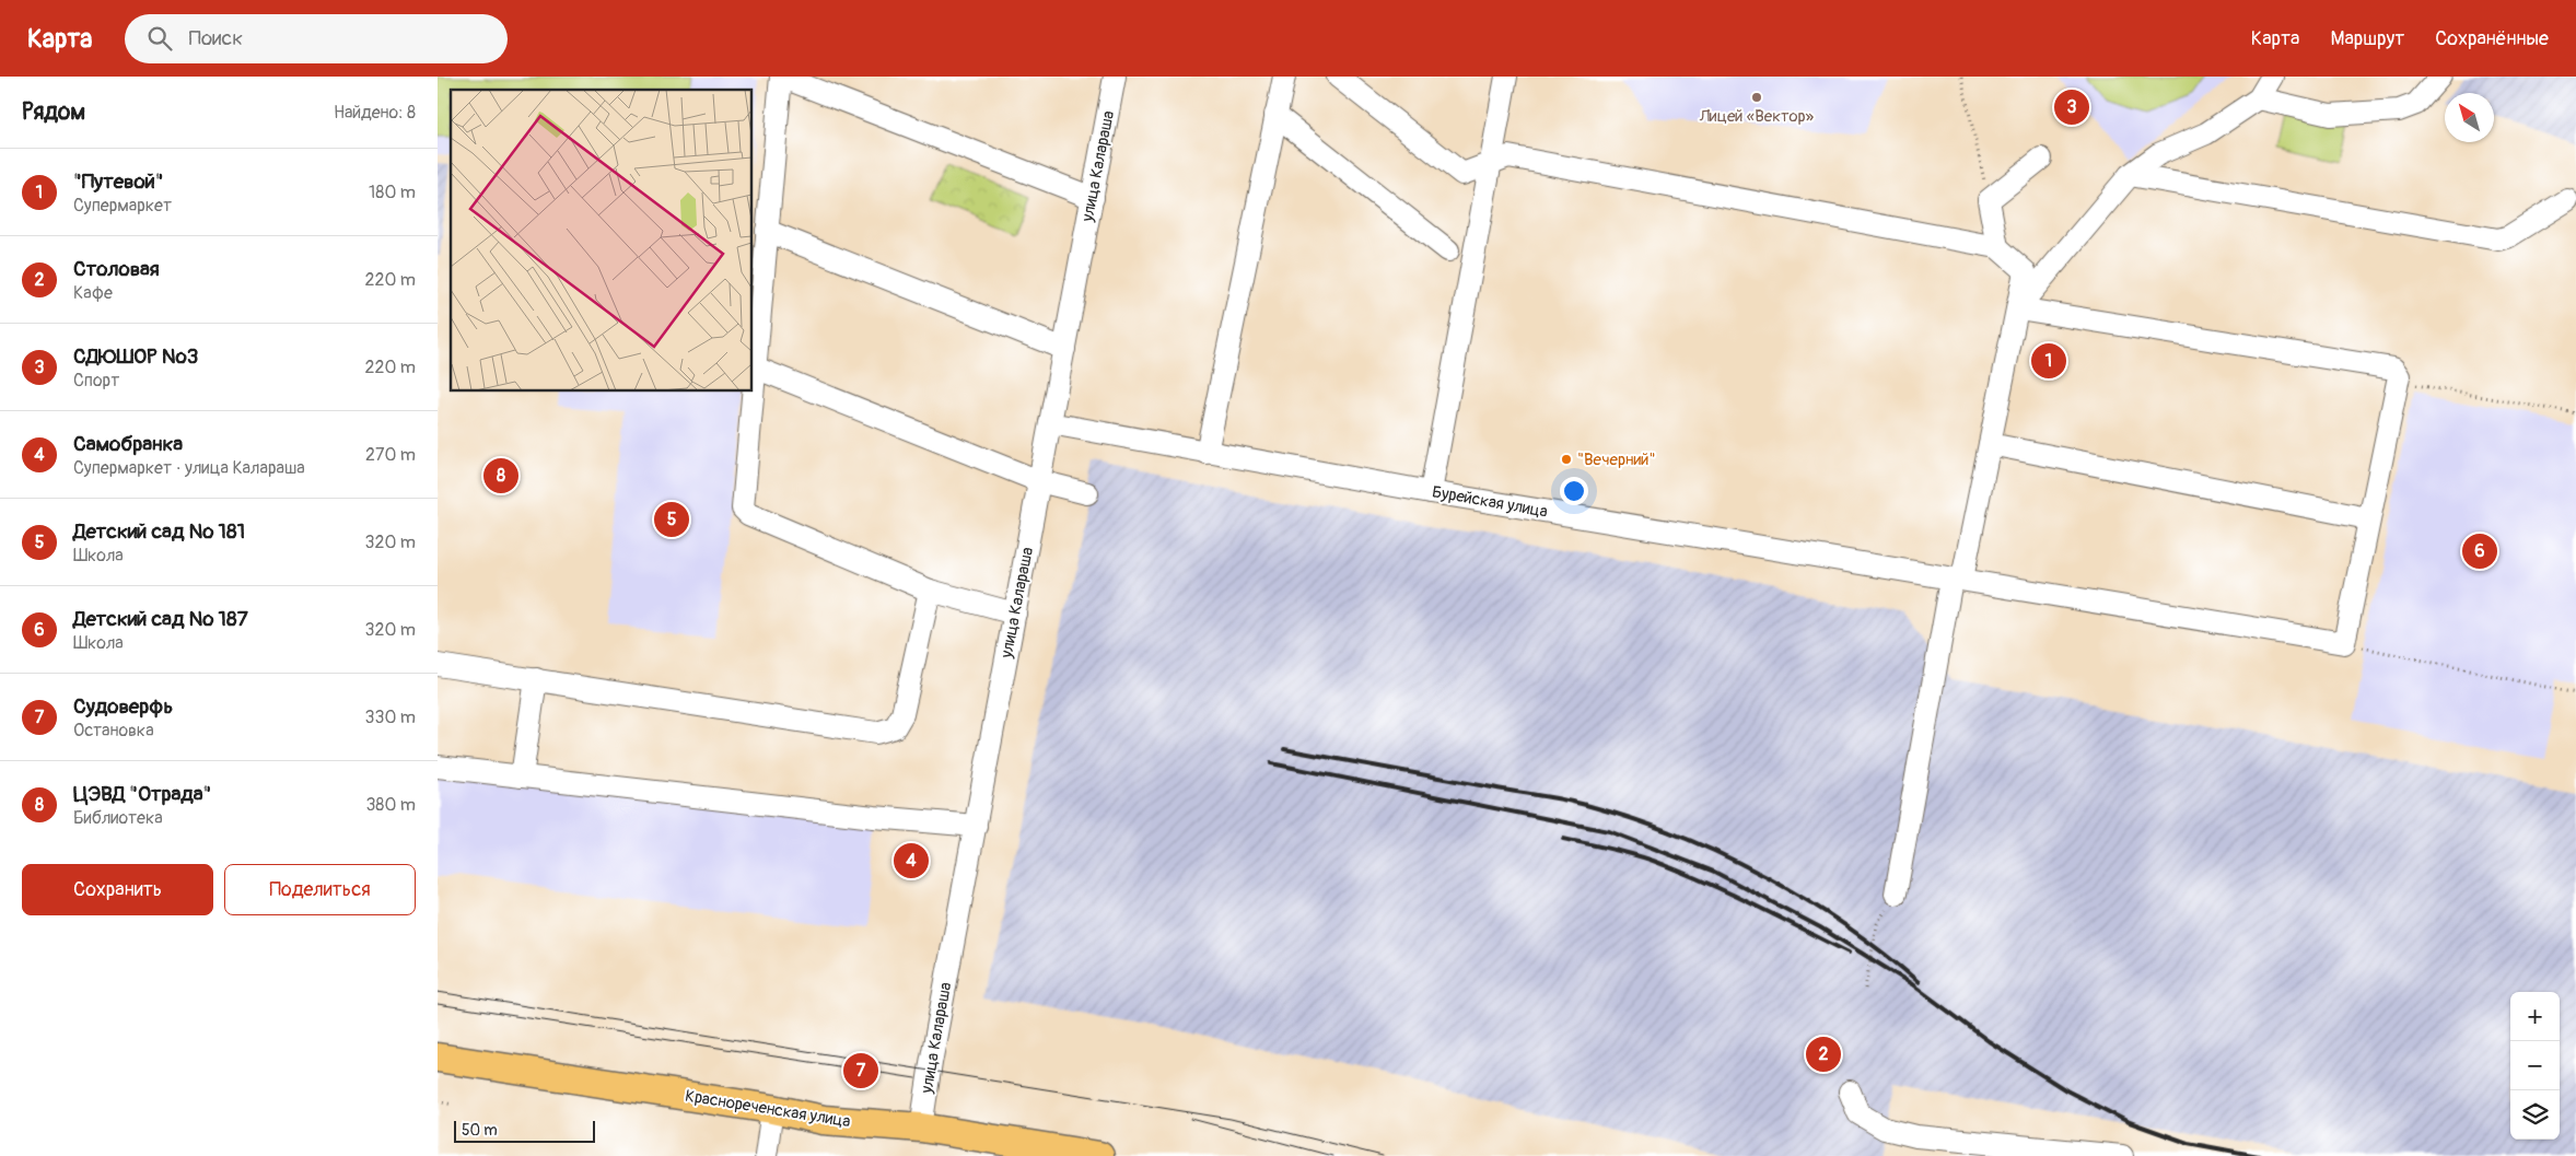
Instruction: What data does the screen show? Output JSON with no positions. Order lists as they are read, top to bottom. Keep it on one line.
{"streets":{"main road":["Краснореченская улица"],"street":["улица Калараша","Бурейская улица"]},"crossings":[["улица Калараша","Бурейская улица"],["улица Калараша","Краснореченская улица"]],"places":["Лицей «Вектор»","\"Вечерний\""],"scale_bar":"50 m","north":"top left","page":{"header":"Карта","search":"Поиск","nav":["Карта","Маршрут","Сохранённые"],"heading":["Рядом","Найдено: 8"],"pins":["3","1","8","5","6","4","2","7"],"list":[{"mark":"1","name":"\"Путевой\"","note":"Супермаркет","value":"180 m"},{"mark":"2","name":"Столовая","note":"Кафе","value":"220 m"},{"mark":"3","name":"СДЮШОР №3","note":"Спорт","value":"220 m"},{"mark":"4","name":"Самобранка","note":"Супермаркет · улица Калараша","value":"270 m"},{"mark":"5","name":"Детский сад № 181","note":"Школа","value":"320 m"},{"mark":"6","name":"Детский сад № 187","note":"Школа","value":"320 m"},{"mark":"7","name":"Судоверфь","note":"Остановка","value":"330 m"},{"mark":"8","name":"ЦЭВД \"Отрада\"","note":"Библиотека","value":"380 m"}],"buttons":["Сохранить","Поделиться"],"map_buttons":["+","−"],"scale":"50 m"}}
